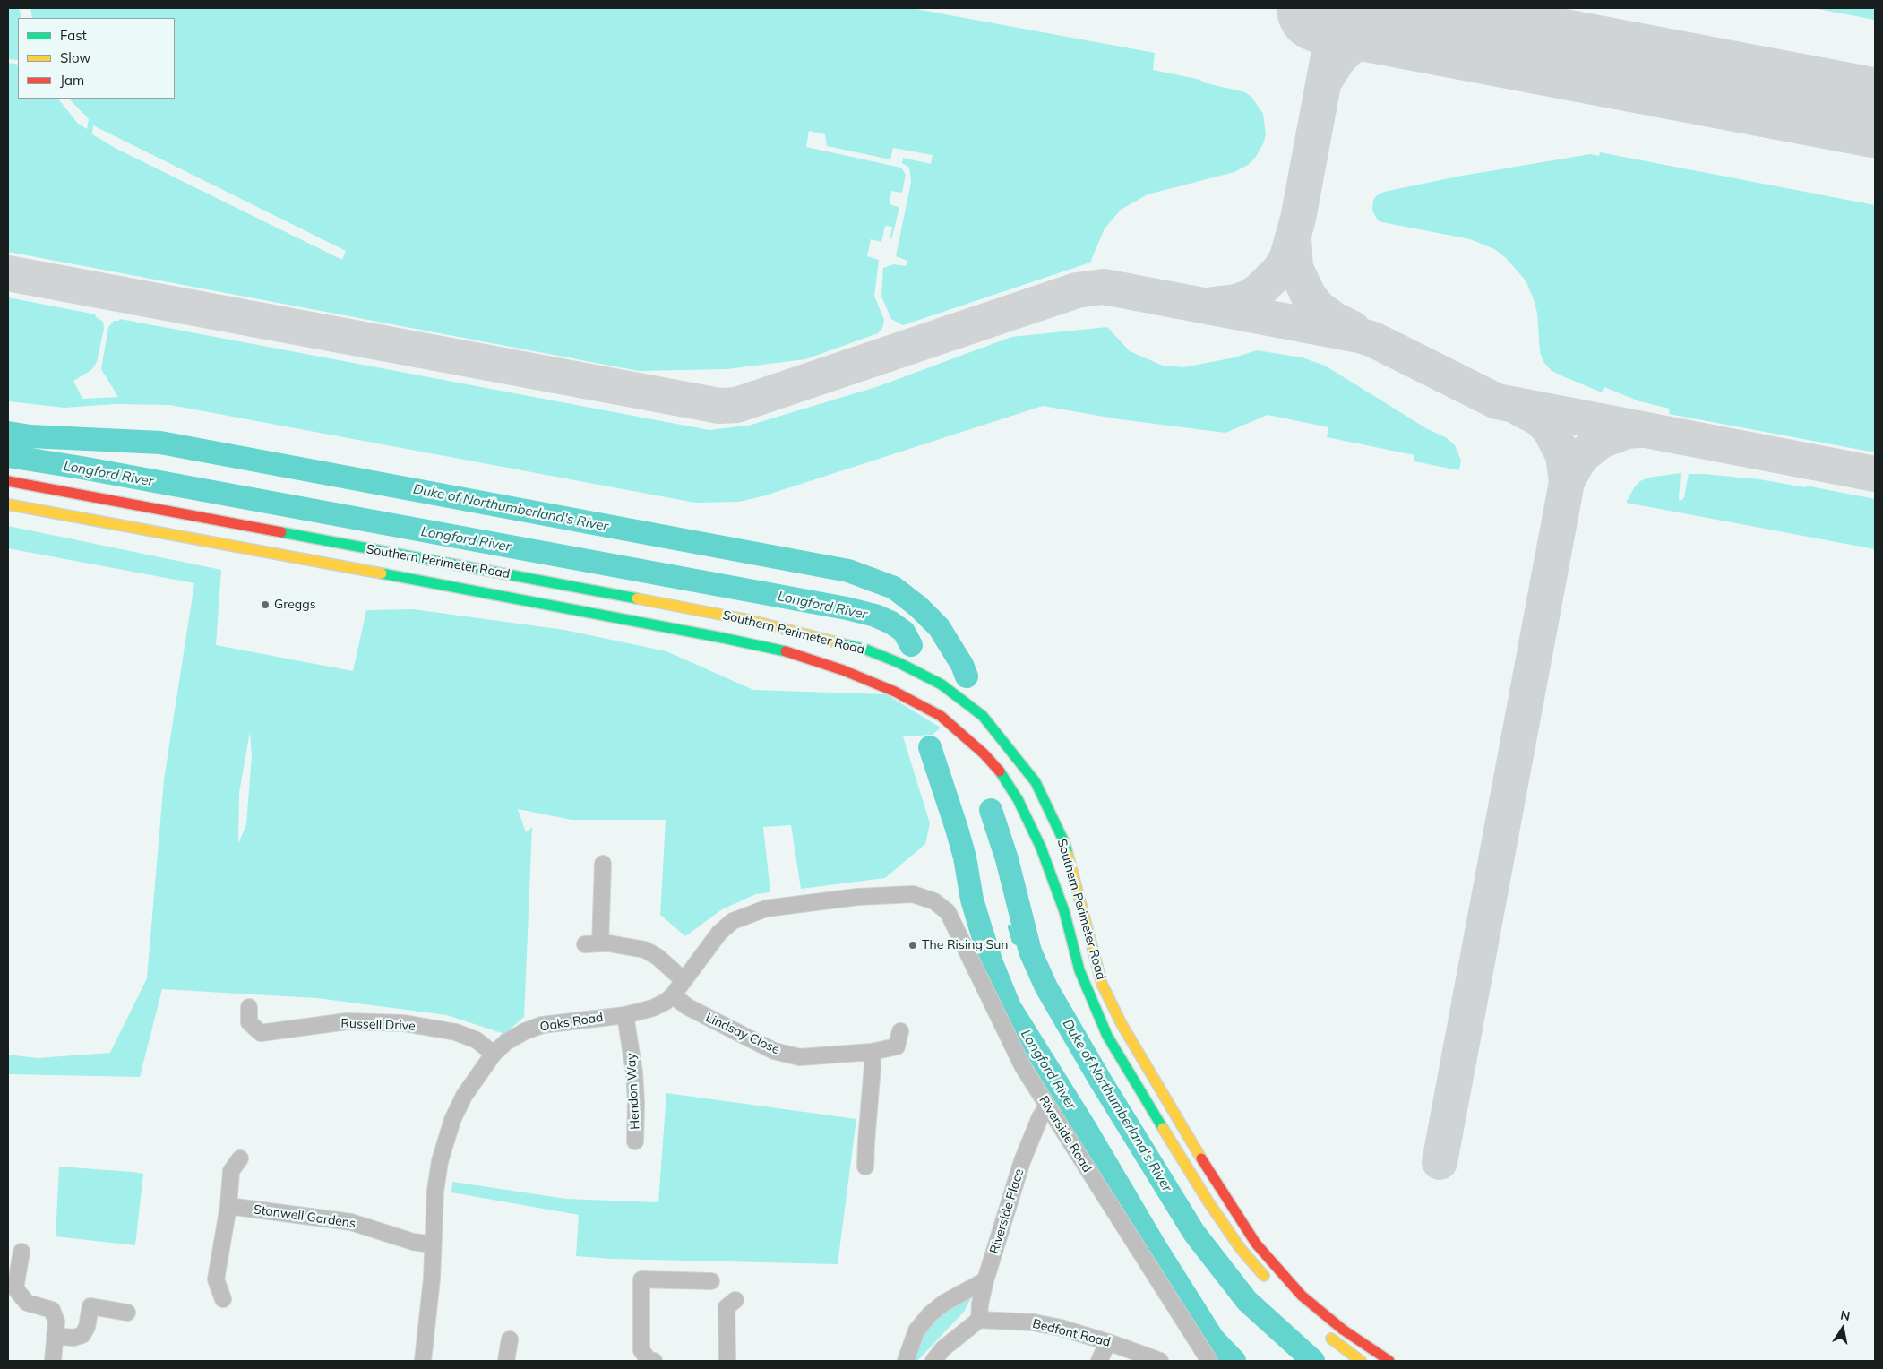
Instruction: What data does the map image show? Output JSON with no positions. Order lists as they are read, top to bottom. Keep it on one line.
{"streets":{"street":["Southern Perimeter Road","Oaks Road","Russell Drive","Lindsay Close","Hendon Way","Riverside Road","Riverside Place","Stanwell Gardens","Bedfont Road"]},"crossings":[["Oaks Road","Russell Drive"],["Oaks Road","Lindsay Close"],["Oaks Road","Hendon Way"],["Oaks Road","Riverside Road"],["Oaks Road","Stanwell Gardens"],["Riverside Road","Riverside Place"],["Riverside Place","Bedfont Road"]],"water":["Longford River","Duke of Northumberland's River"],"places":["Greggs","The Rising Sun"],"legend":["Fast","Slow","Jam"],"north":"top"}
